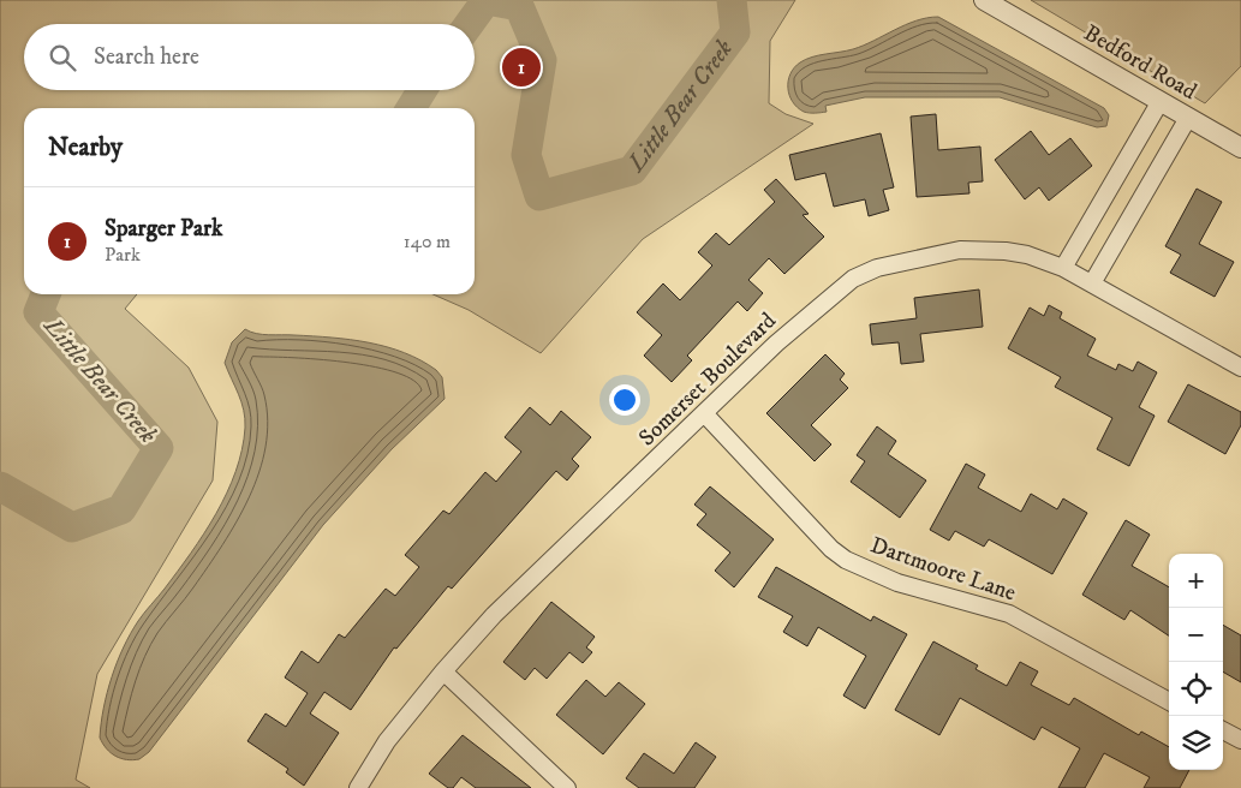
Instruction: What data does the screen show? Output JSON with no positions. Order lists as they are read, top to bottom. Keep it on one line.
{"streets":{"street":["Bedford Road","Somerset Boulevard","Dartmoore Lane"]},"crossings":[["Somerset Boulevard","Dartmoore Lane"]],"water":["Little Bear Creek"],"page":{"search":"Search here","pins":"1","heading":"Nearby","list":[{"mark":"1","name":"Sparger Park","note":"Park","value":"140 m"}],"map_buttons":["+","−"]}}
